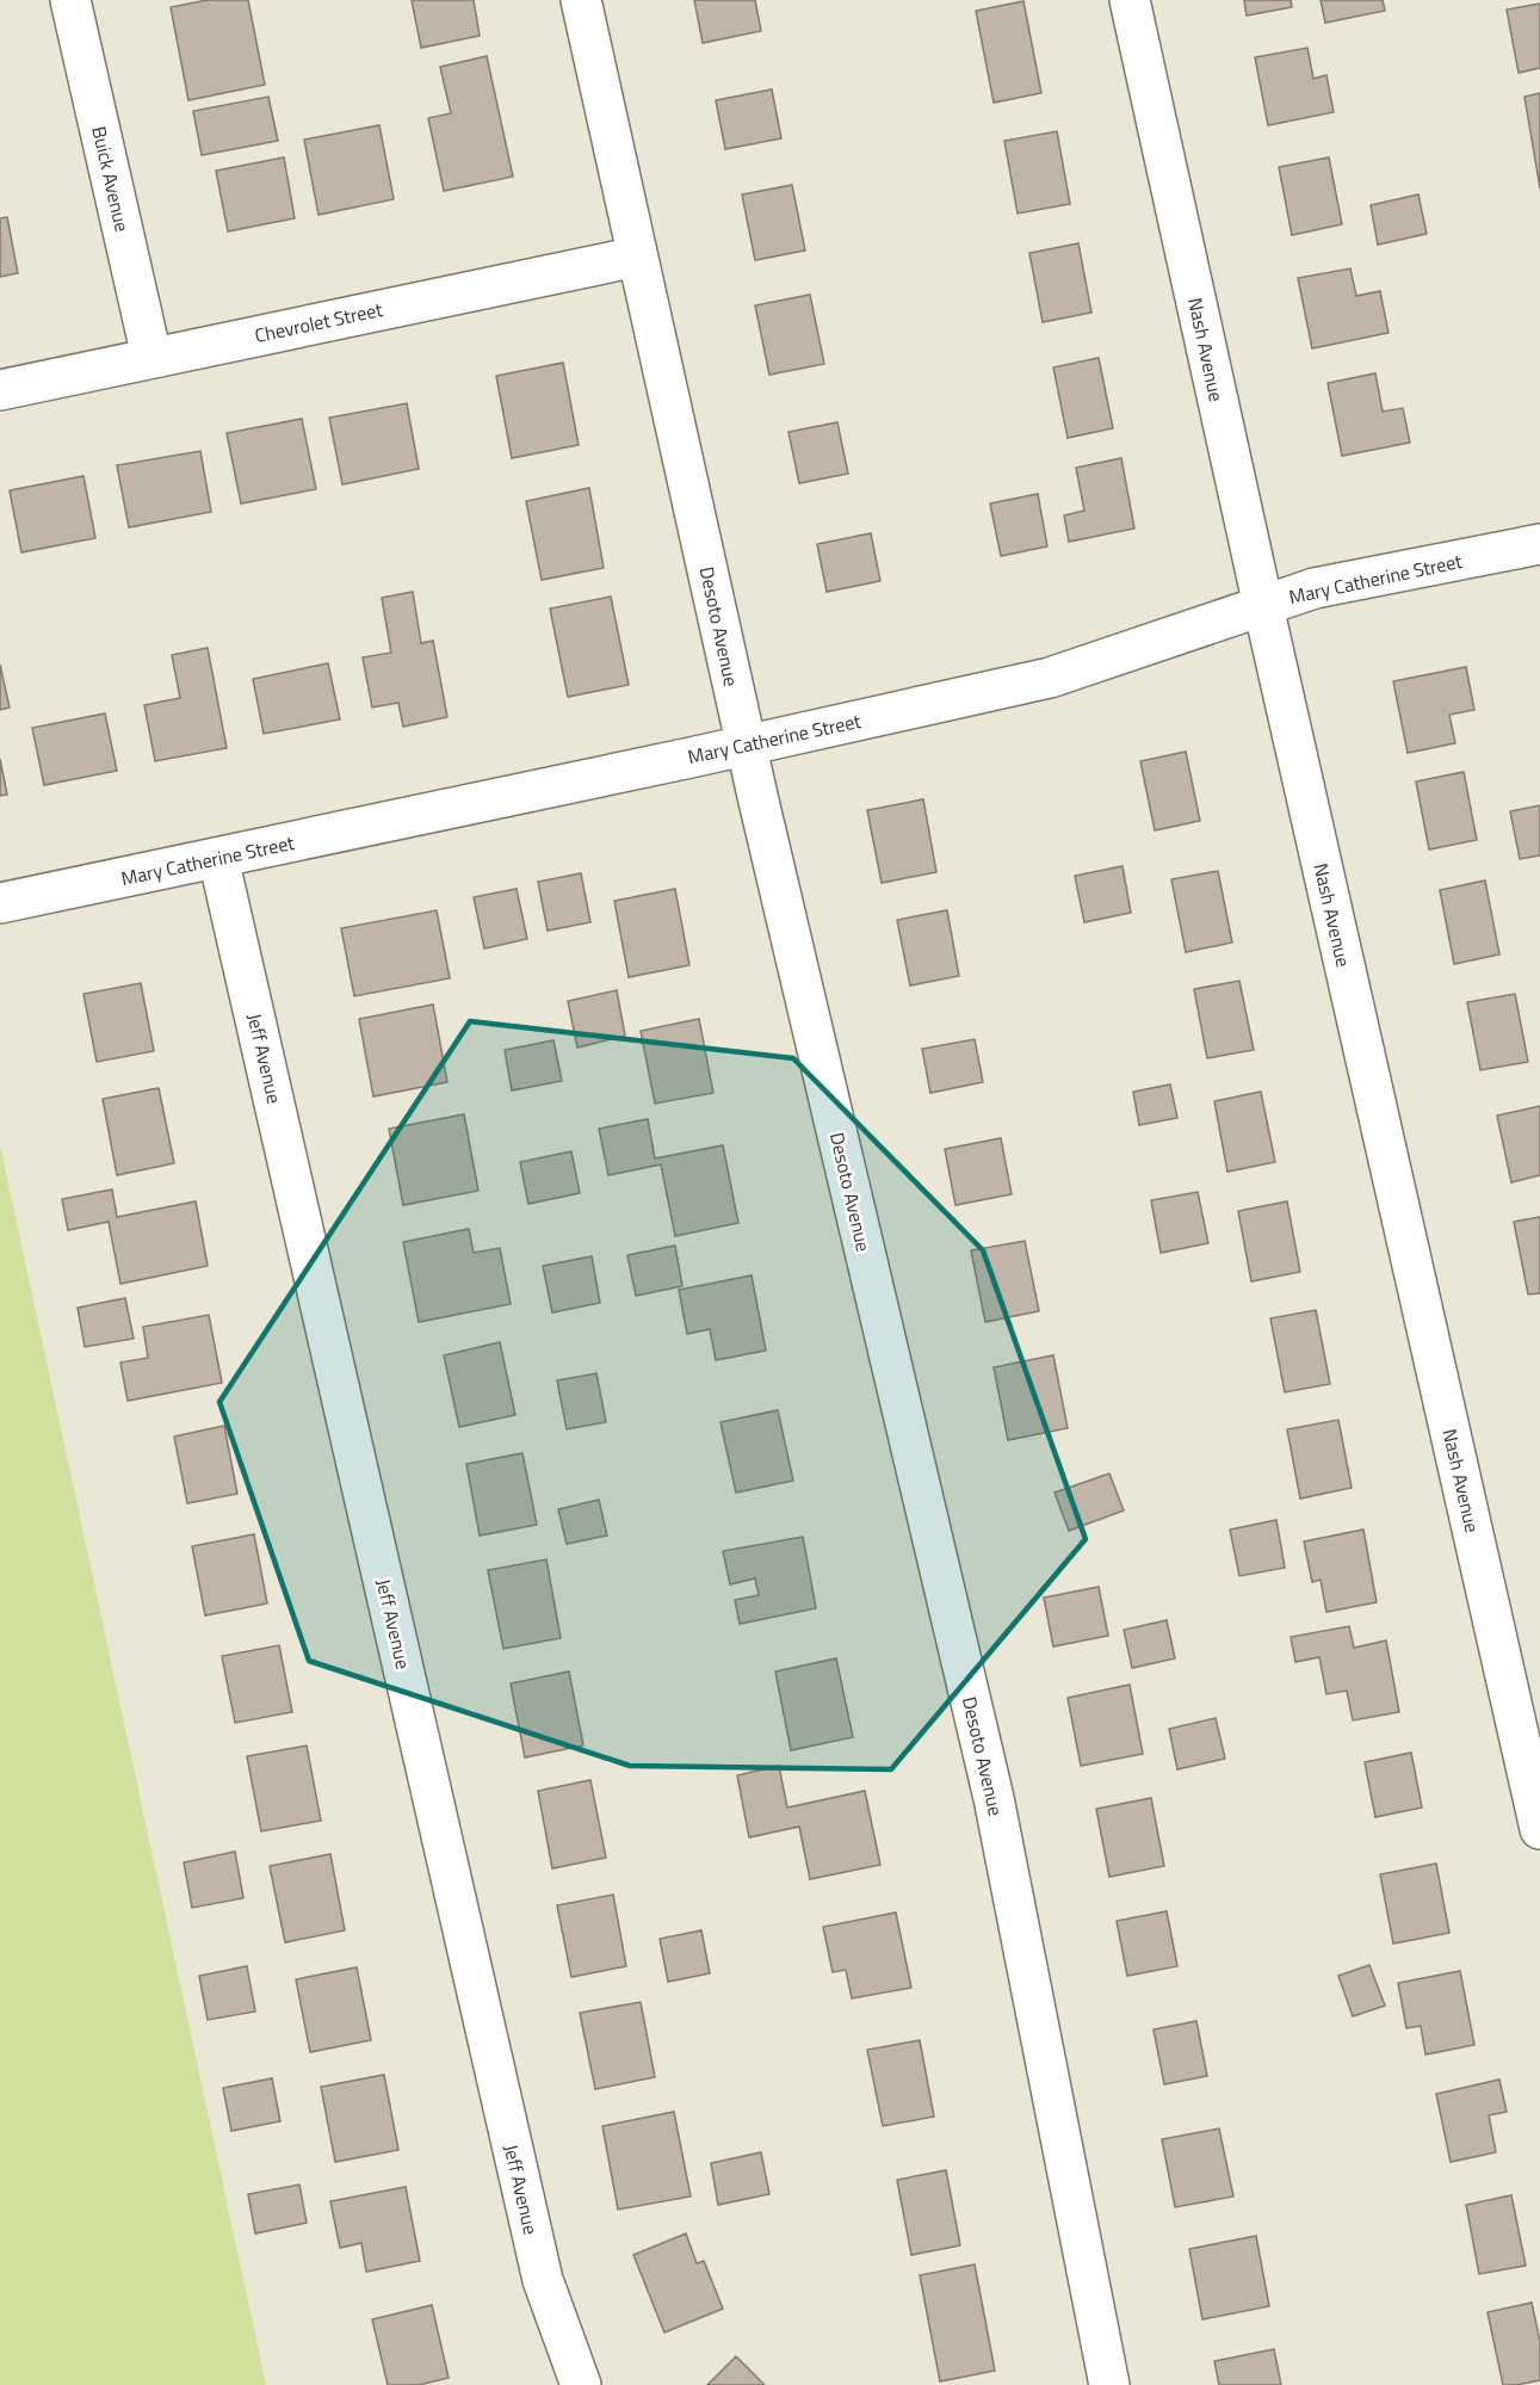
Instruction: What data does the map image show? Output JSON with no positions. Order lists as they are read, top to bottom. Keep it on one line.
{"streets":{"street":["Buick Avenue","Chevrolet Street","Nash Avenue","Mary Catherine Street","Desoto Avenue","Jeff Avenue"]},"crossings":[["Buick Avenue","Chevrolet Street"],["Chevrolet Street","Desoto Avenue"],["Nash Avenue","Mary Catherine Street"],["Mary Catherine Street","Desoto Avenue"],["Mary Catherine Street","Jeff Avenue"]]}
